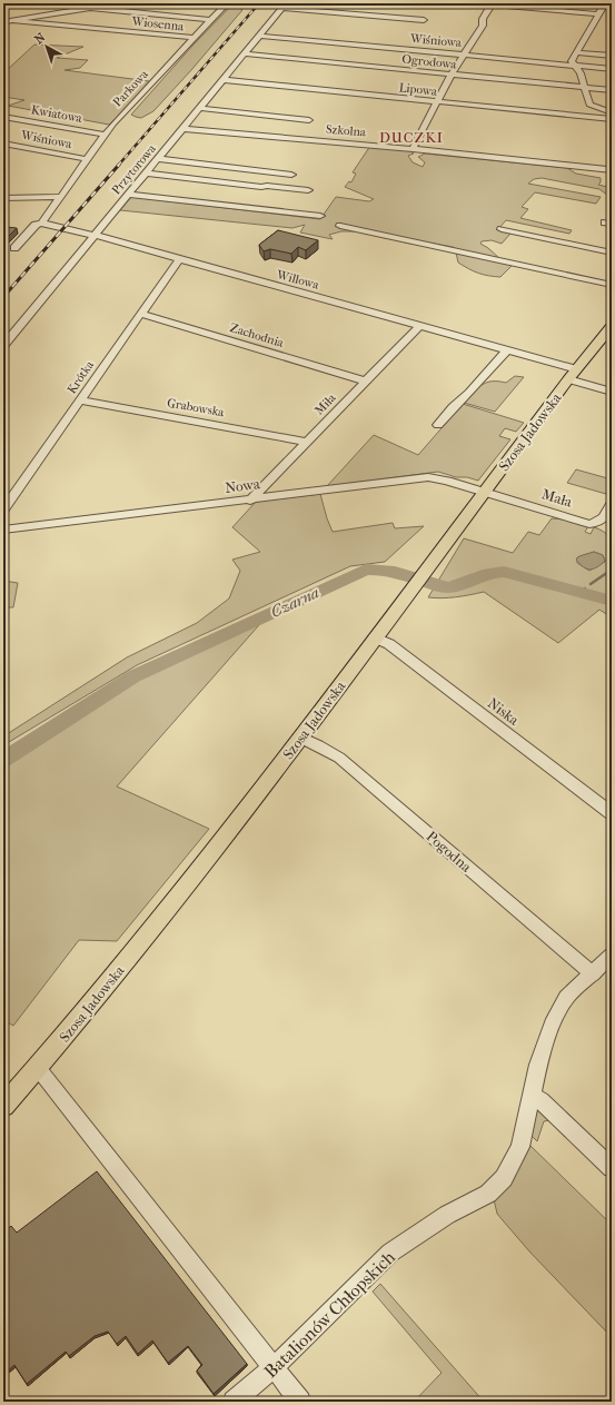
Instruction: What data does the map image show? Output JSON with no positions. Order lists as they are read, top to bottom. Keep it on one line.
{"streets":{"main road":["Szosa Jadowska"],"street":["Wiosenna","Wiśniowa","Ogrodowa","Parkowa","Lipowa","Kwiatowa","Szkolna","Przytorowa","Willowa","Zachodnia","Krótka","Miła","Grabowska","Nowa","Mała","Niska","Pogodna","Batalionów Chłopskich"]},"crossings":[["Wiosenna","Parkowa"],["Wiśniowa","Parkowa"],["Wiśniowa","Przytorowa"],["Ogrodowa","Przytorowa"],["Parkowa","Kwiatowa"],["Lipowa","Przytorowa"],["Szkolna","Przytorowa"],["Przytorowa","Willowa"],["Willowa","Krótka"],["Willowa","Miła"],["Willowa","Szosa Jadowska"],["Zachodnia","Krótka"],["Zachodnia","Miła"],["Krótka","Grabowska"],["Miła","Grabowska"],["Miła","Nowa"],["Szosa Jadowska","Nowa"],["Szosa Jadowska","Mała"],["Szosa Jadowska","Niska"],["Szosa Jadowska","Pogodna"],["Nowa","Mała"],["Pogodna","Batalionów Chłopskich"]],"districts":["DUCZKI"],"water":["Czarna"],"north":"top left"}
